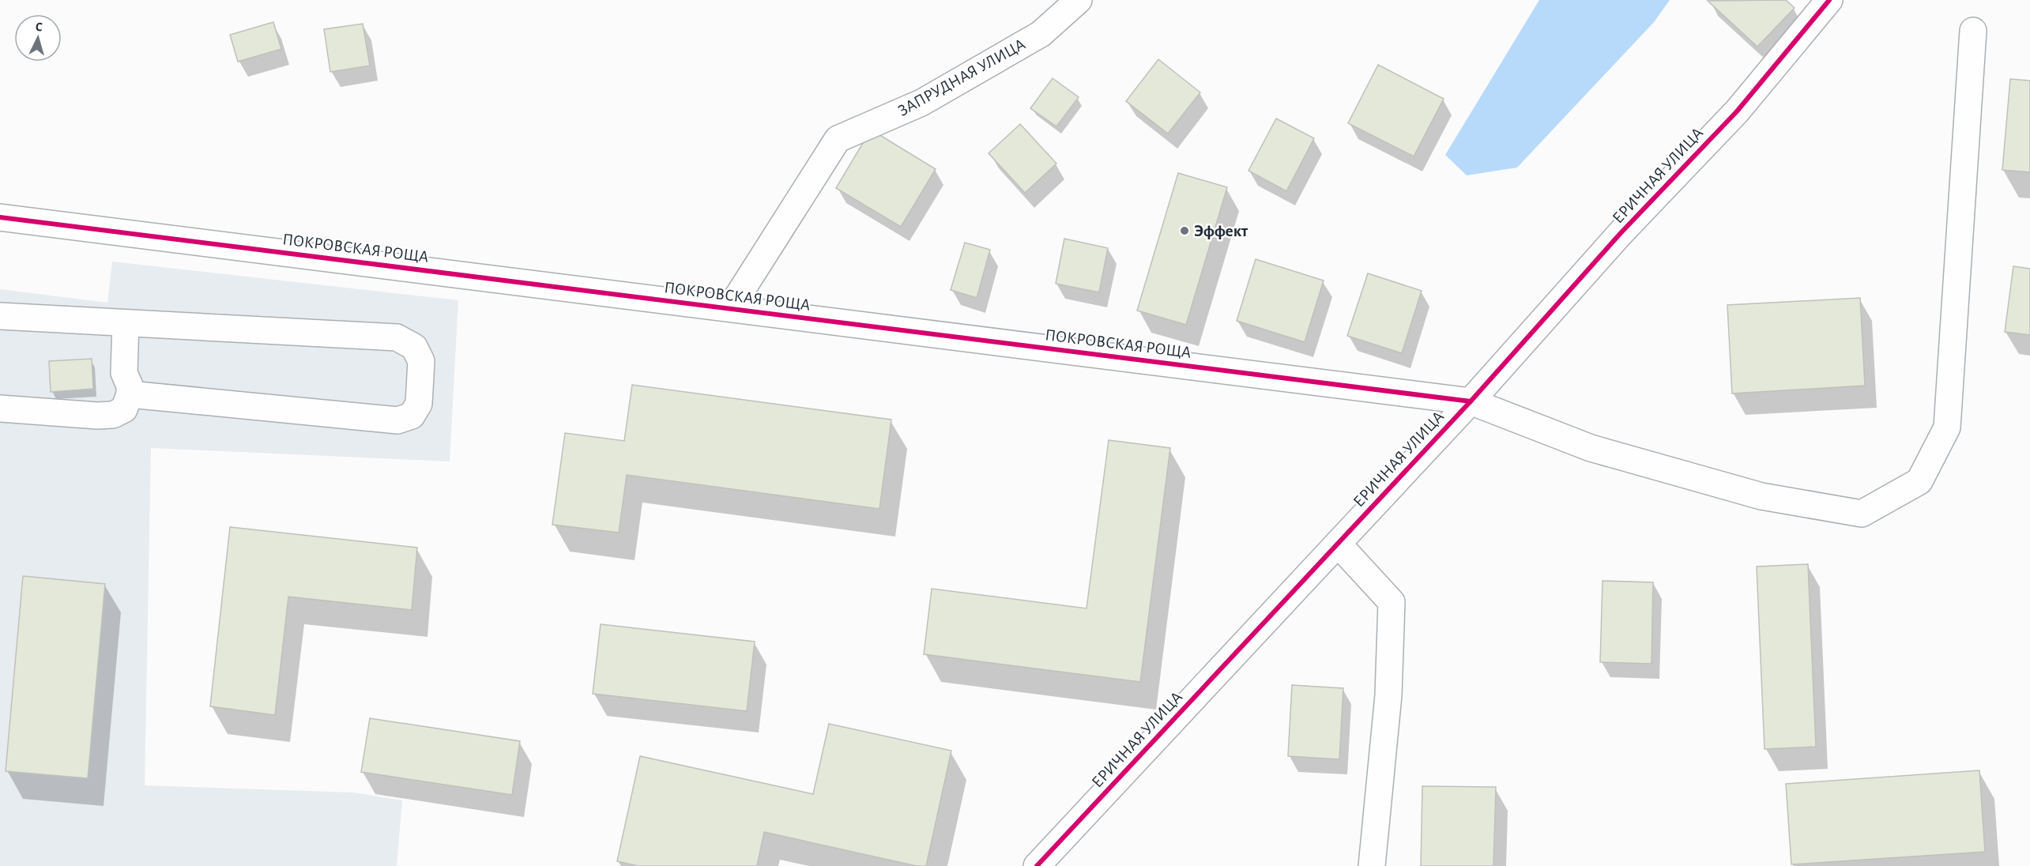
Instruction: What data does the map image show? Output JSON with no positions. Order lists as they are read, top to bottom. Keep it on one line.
{"streets":{"street":["ЗАПРУДНАЯ УЛИЦА","ЕРИЧНАЯ УЛИЦА","ПОКРОВСКАЯ РОЩА"]},"crossings":[["ЗАПРУДНАЯ УЛИЦА","ПОКРОВСКАЯ РОЩА"],["ЕРИЧНАЯ УЛИЦА","ПОКРОВСКАЯ РОЩА"]],"places":["Эффект"],"north":"top"}
